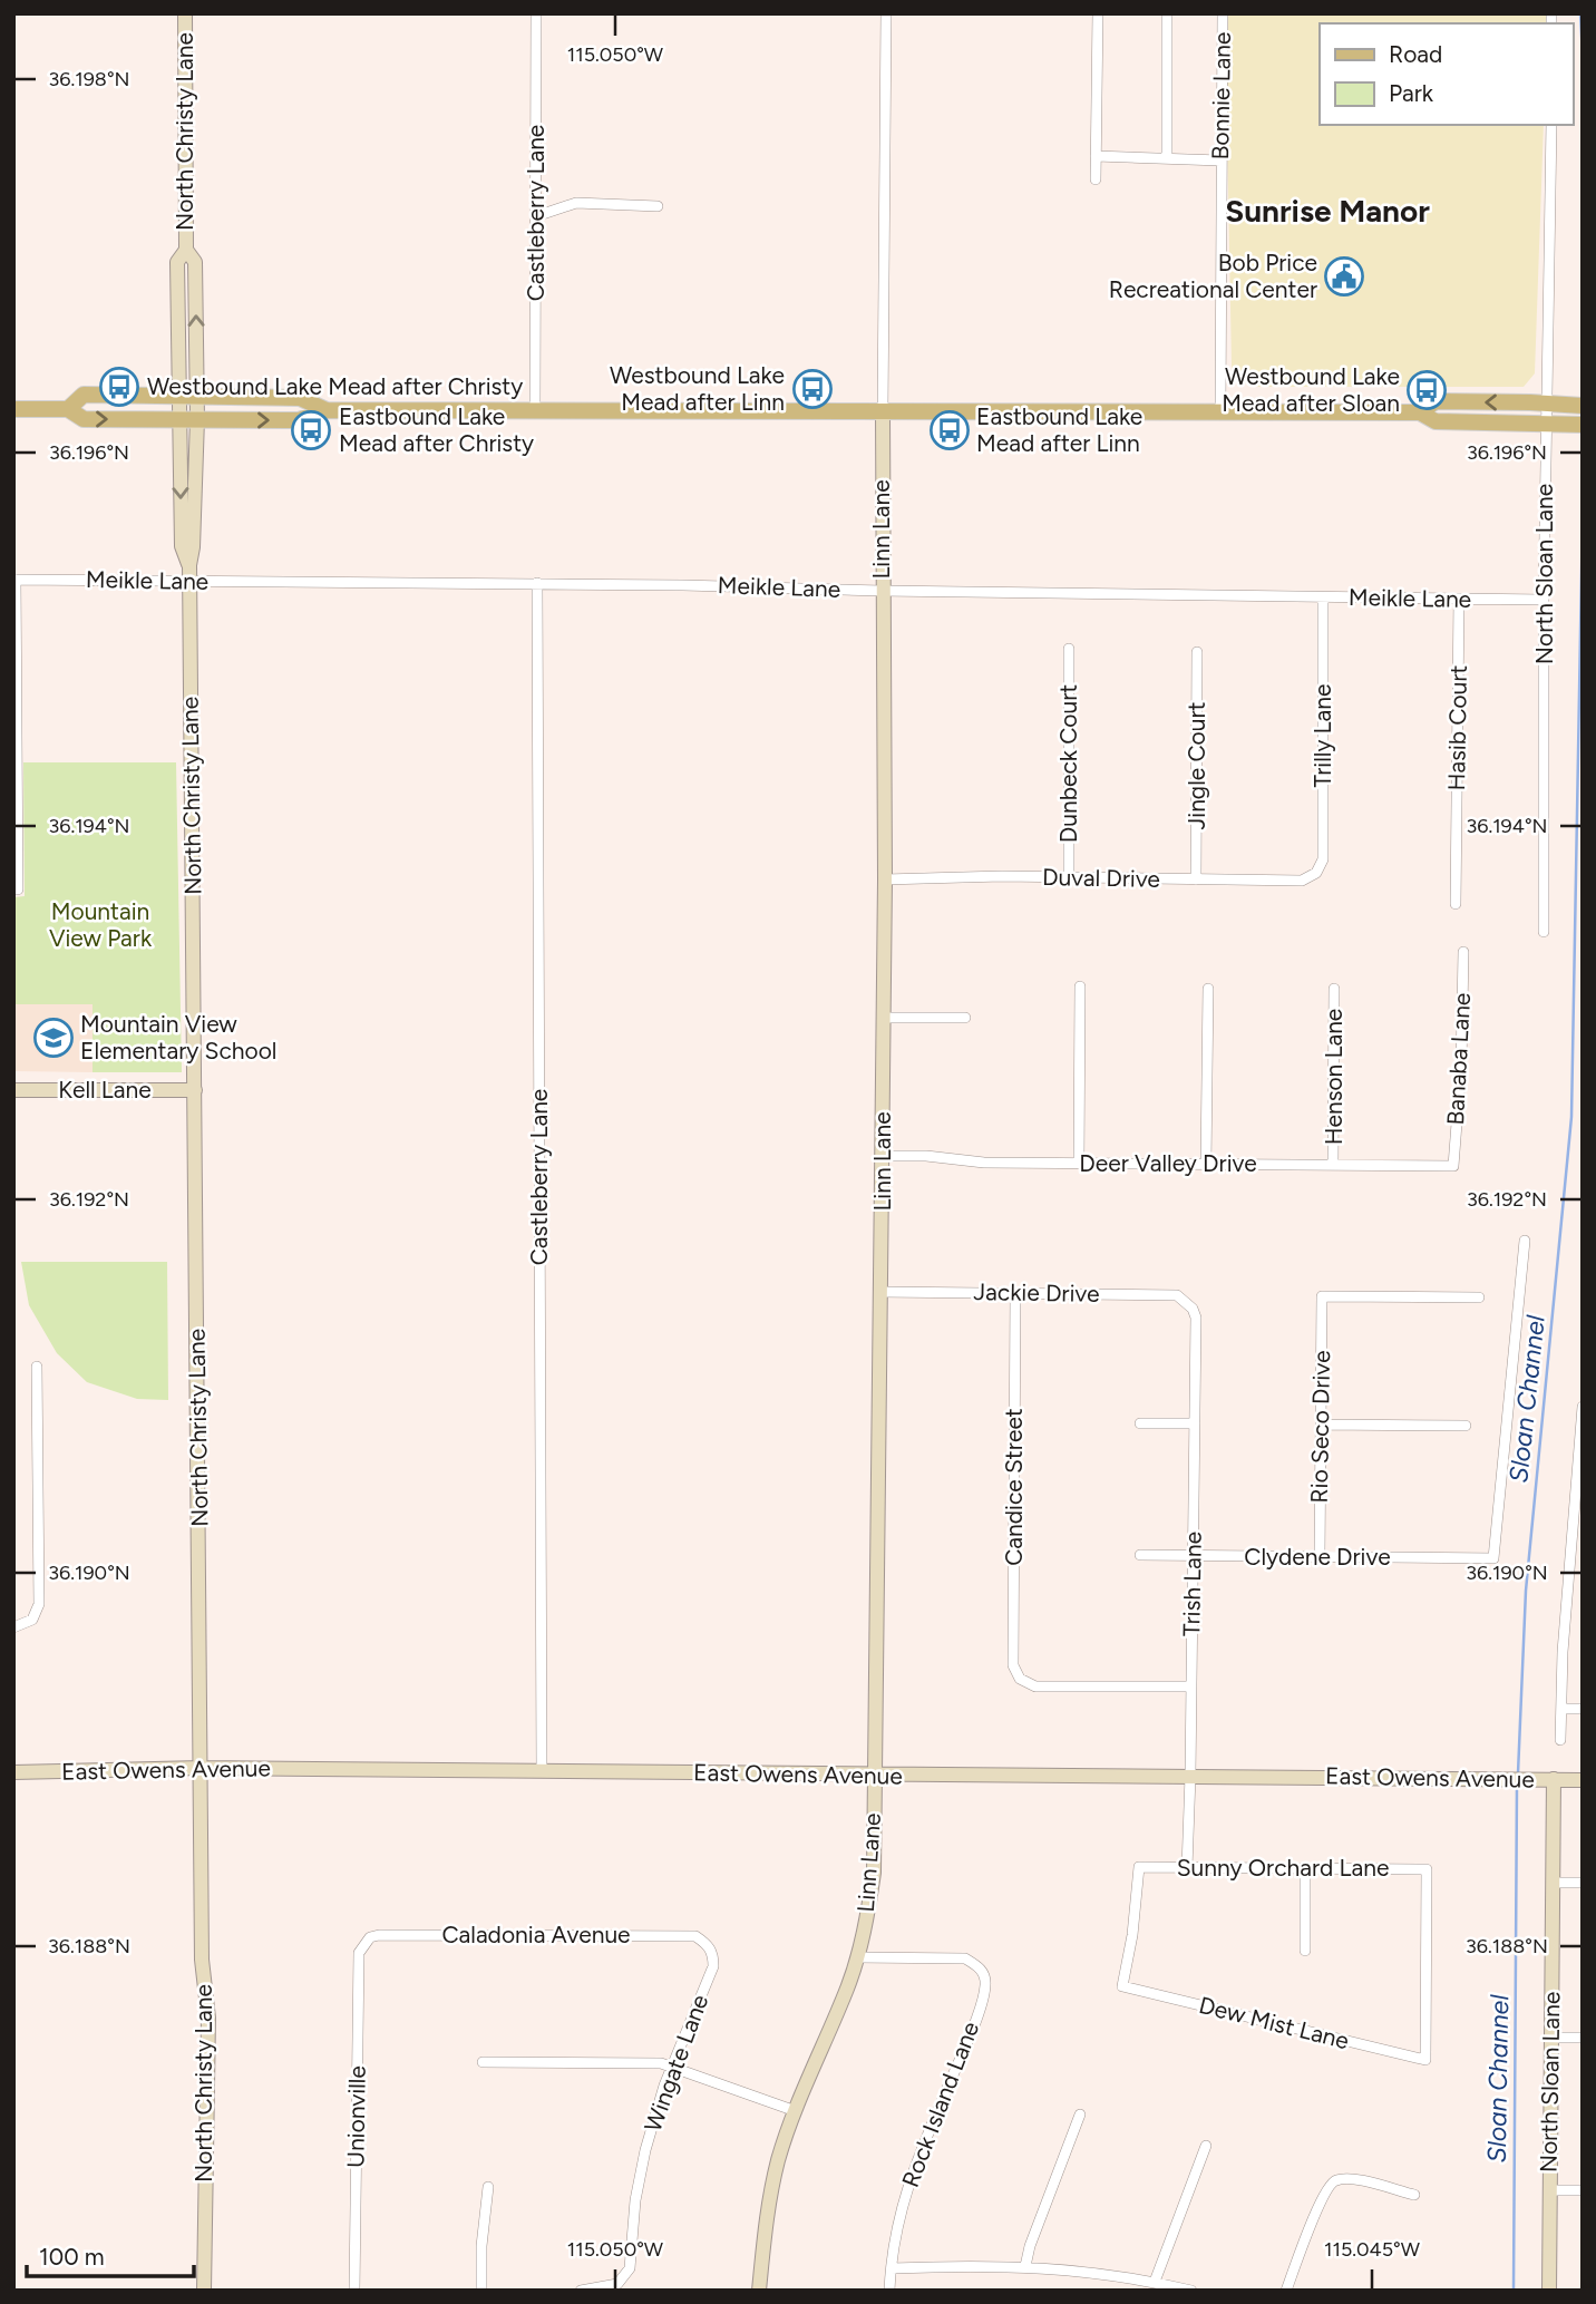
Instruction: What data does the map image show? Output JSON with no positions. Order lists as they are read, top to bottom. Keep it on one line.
{"streets":{"street":["Bonnie Lane","North Christy Lane","Castleberry Lane","Linn Lane","North Sloan Lane","Meikle Lane","Hasib Court","Trilly Lane","Dunbeck Court","Jingle Court","Duval Drive","Banaba Lane","Henson Lane","Kell Lane","Deer Valley Drive","Jackie Drive","Rio Seco Drive","Candice Street","Clydene Drive","Trish Lane","East Owens Avenue","Sunny Orchard Lane","Caladonia Avenue","Dew Mist Lane","Wingate Lane","Rock Island Lane","Unionville"]},"crossings":[["North Christy Lane","Meikle Lane"],["North Christy Lane","Kell Lane"],["North Christy Lane","East Owens Avenue"],["Castleberry Lane","Meikle Lane"],["Castleberry Lane","East Owens Avenue"],["Linn Lane","Meikle Lane"],["Linn Lane","Duval Drive"],["Linn Lane","Deer Valley Drive"],["Linn Lane","Jackie Drive"],["Linn Lane","East Owens Avenue"],["Linn Lane","Rock Island Lane"],["North Sloan Lane","Meikle Lane"],["North Sloan Lane","East Owens Avenue"],["Meikle Lane","Hasib Court"],["Meikle Lane","Trilly Lane"],["Trilly Lane","Duval Drive"],["Dunbeck Court","Duval Drive"],["Jingle Court","Duval Drive"],["Banaba Lane","Deer Valley Drive"],["Henson Lane","Deer Valley Drive"],["Jackie Drive","Candice Street"],["Jackie Drive","Trish Lane"],["Rio Seco Drive","Clydene Drive"],["Candice Street","Trish Lane"],["Clydene Drive","Trish Lane"],["Trish Lane","East Owens Avenue"],["Trish Lane","Sunny Orchard Lane"],["Sunny Orchard Lane","Dew Mist Lane"],["Caladonia Avenue","Wingate Lane"],["Caladonia Avenue","Unionville"]],"districts":["Sunrise Manor"],"water":["Sloan Channel"],"parks":["Mountain View Park"],"places":{"public building":["Bob Price Recreational Center"],"bus stop":["Westbound Lake Mead after Christy","Westbound Lake Mead after Linn","Westbound Lake Mead after Sloan","Eastbound Lake Mead after Christy","Eastbound Lake Mead after Linn"],"school or university":["Mountain View Elementary School"]},"legend":["Road","Park"],"scale_bar":"100 m","coordinates":["115.050°W","36.198°N","36.196°N","36.194°N","36.192°N","36.190°N","36.188°N","115.045°W"]}
